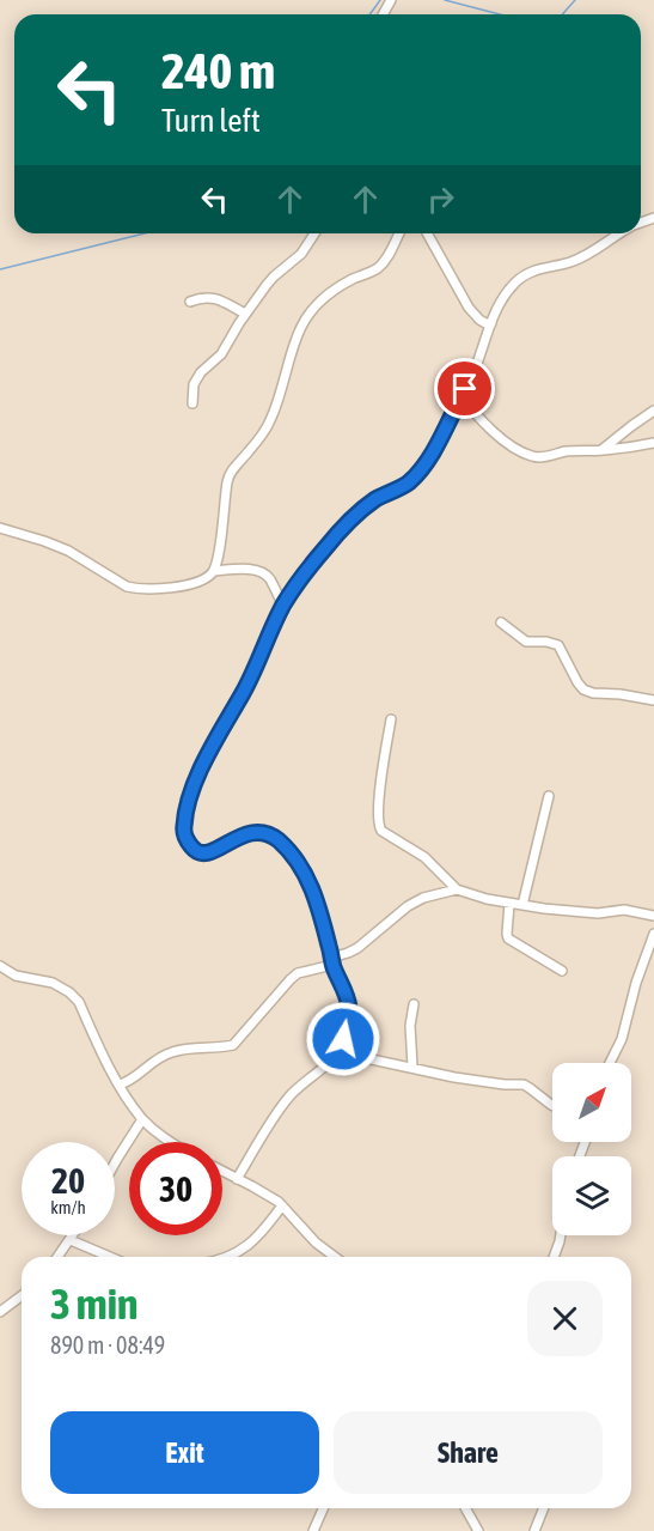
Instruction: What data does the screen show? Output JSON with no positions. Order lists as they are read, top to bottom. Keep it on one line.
{"north":"top right","page":{"turn":["240 m","Turn left"],"speed":"20 km/h","limit":"30","heading":["3 min","890 m · 08:49"],"buttons":["Exit","Share"]}}
